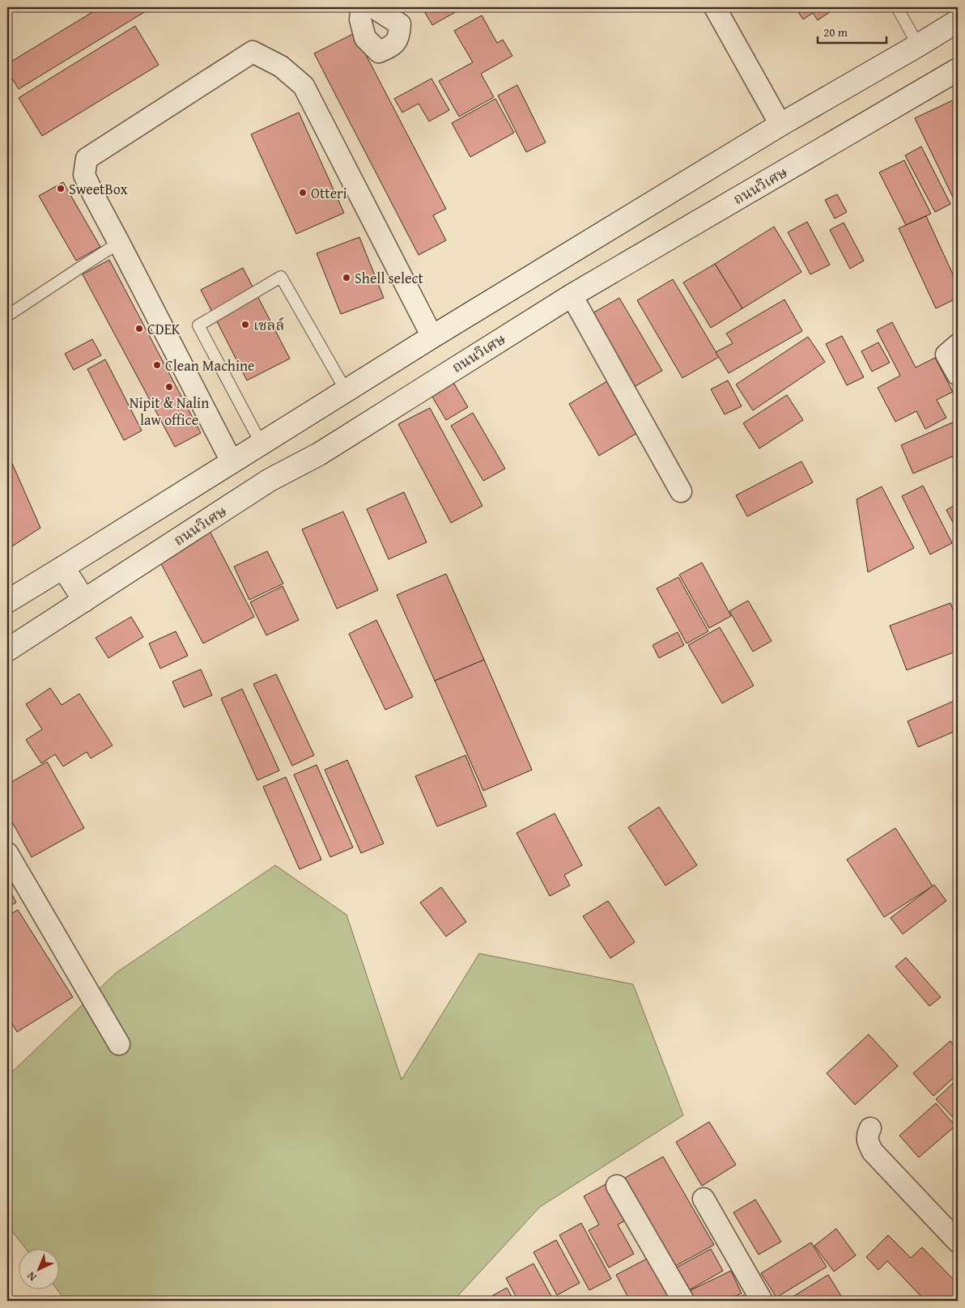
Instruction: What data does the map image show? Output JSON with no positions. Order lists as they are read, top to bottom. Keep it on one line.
{"streets":{"main road":["ถนนวิเศษ"]},"places":["SweetBox","Otteri","Shell select","เชลล์","CDEK","Clean Machine","Nipit & Nalin law office"],"scale_bar":"20 m","north":"bottom left"}
